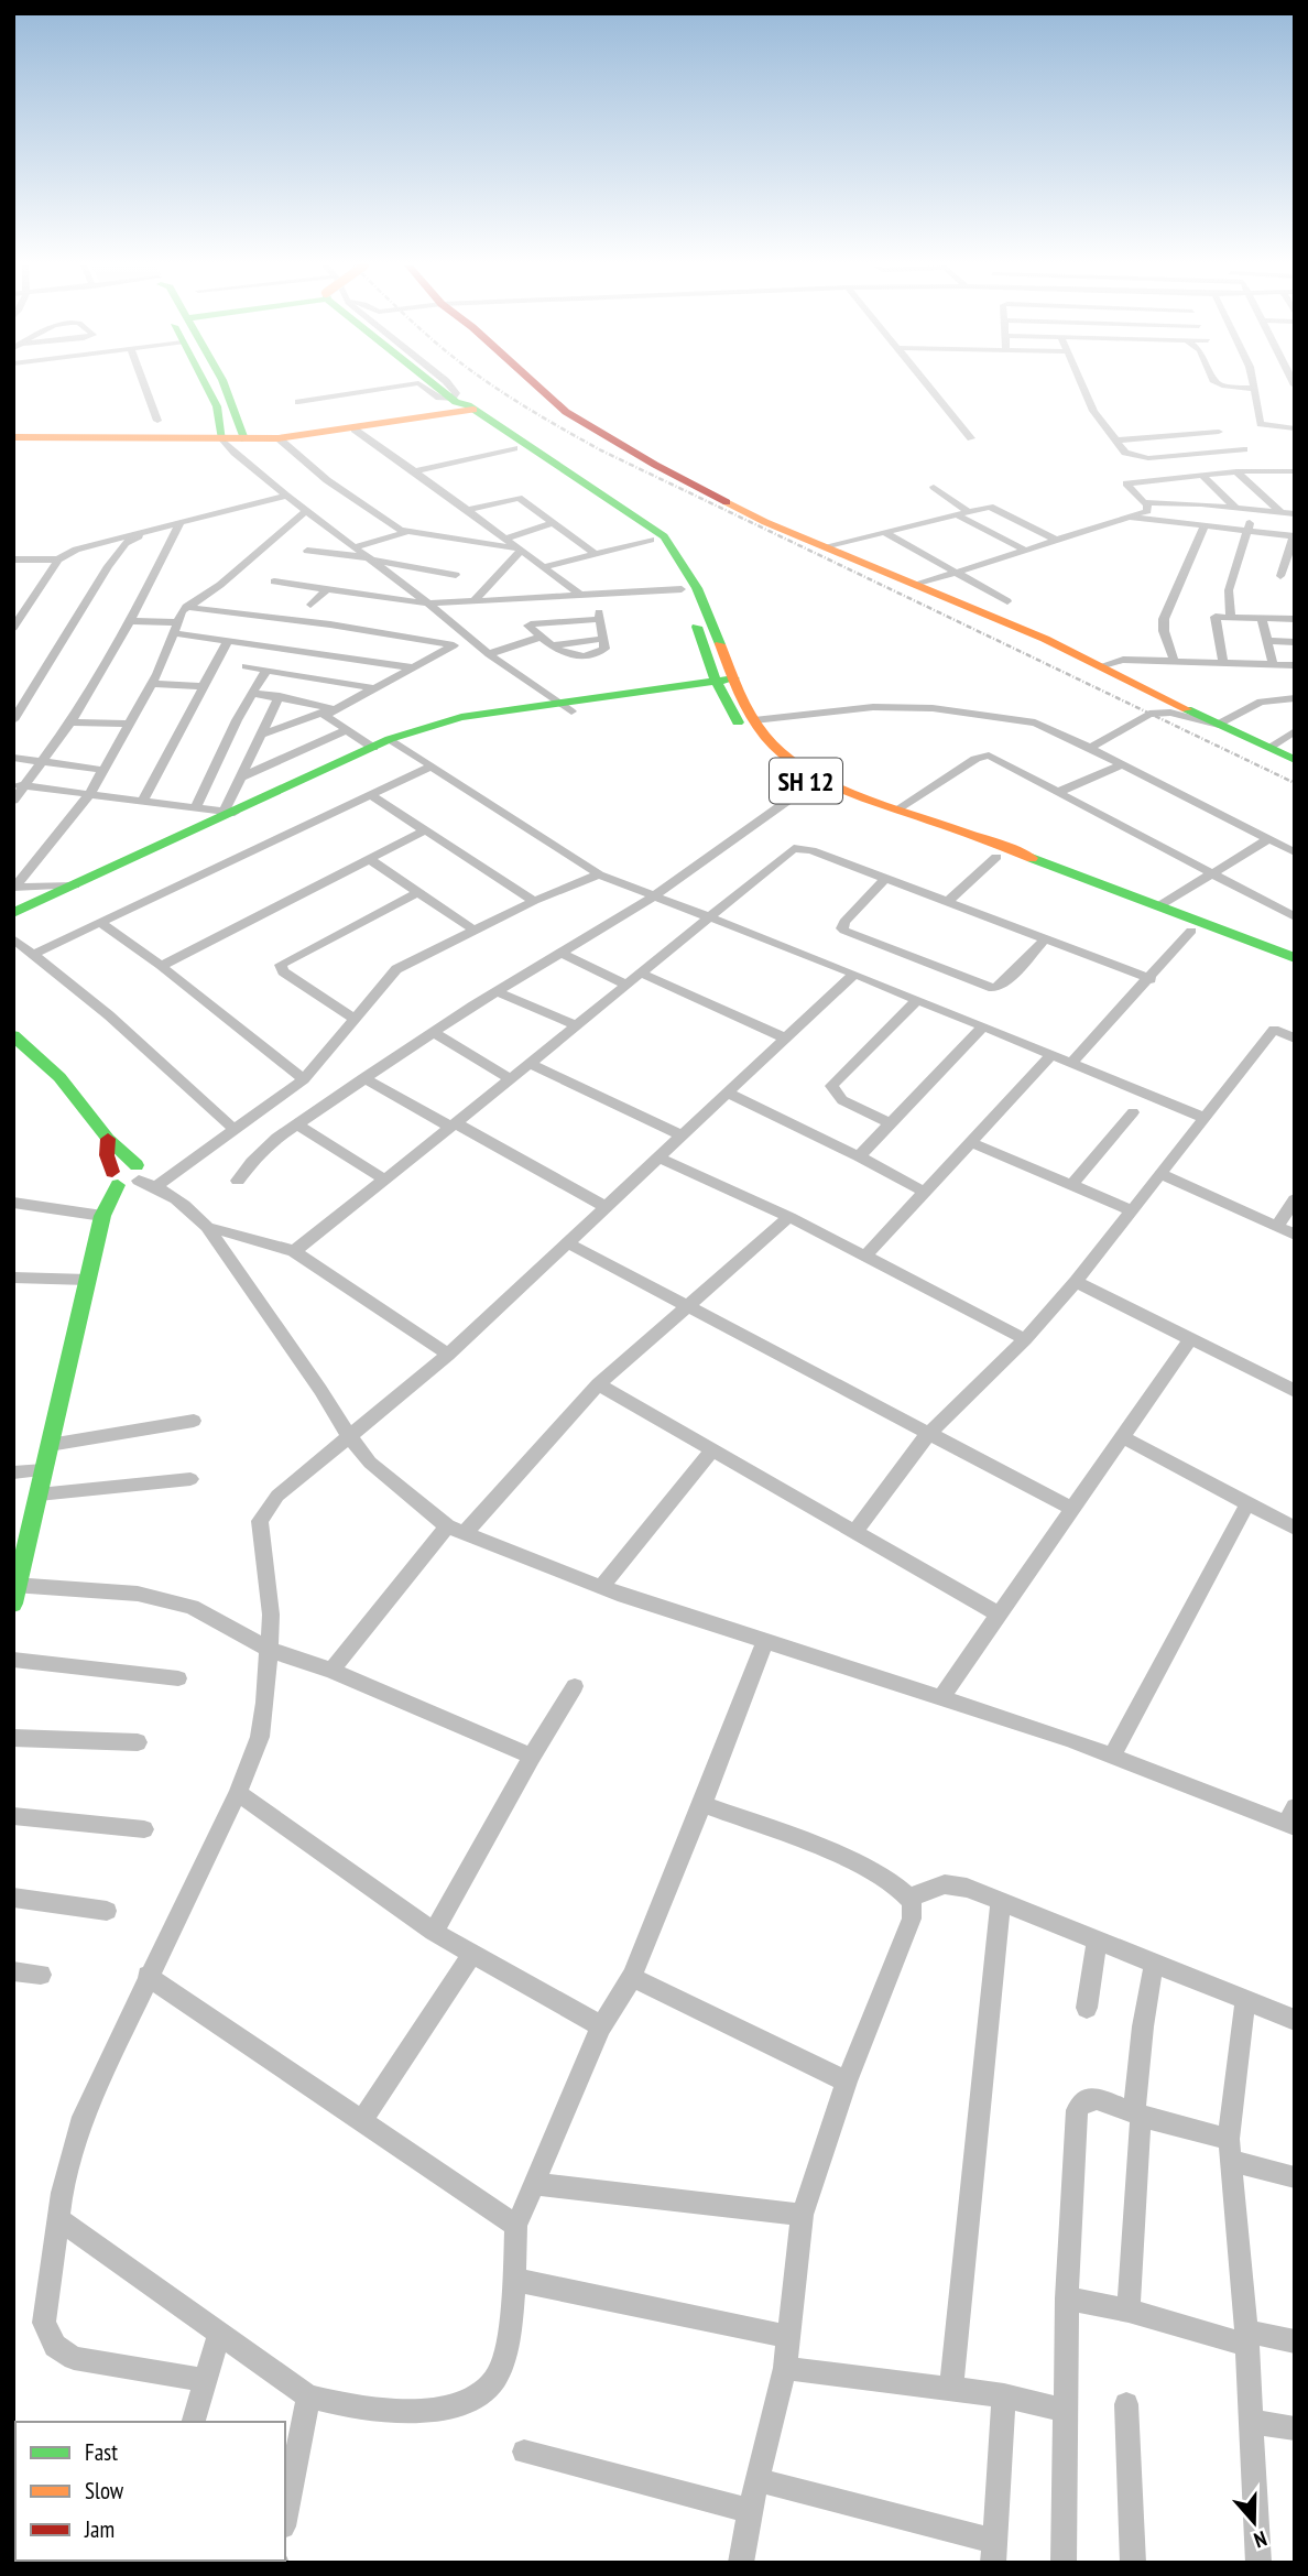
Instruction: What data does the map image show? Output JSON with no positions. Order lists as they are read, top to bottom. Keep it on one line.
{"streets":{"main road":["SH 12"]},"legend":["Fast","Slow","Jam"],"north":"bottom"}
